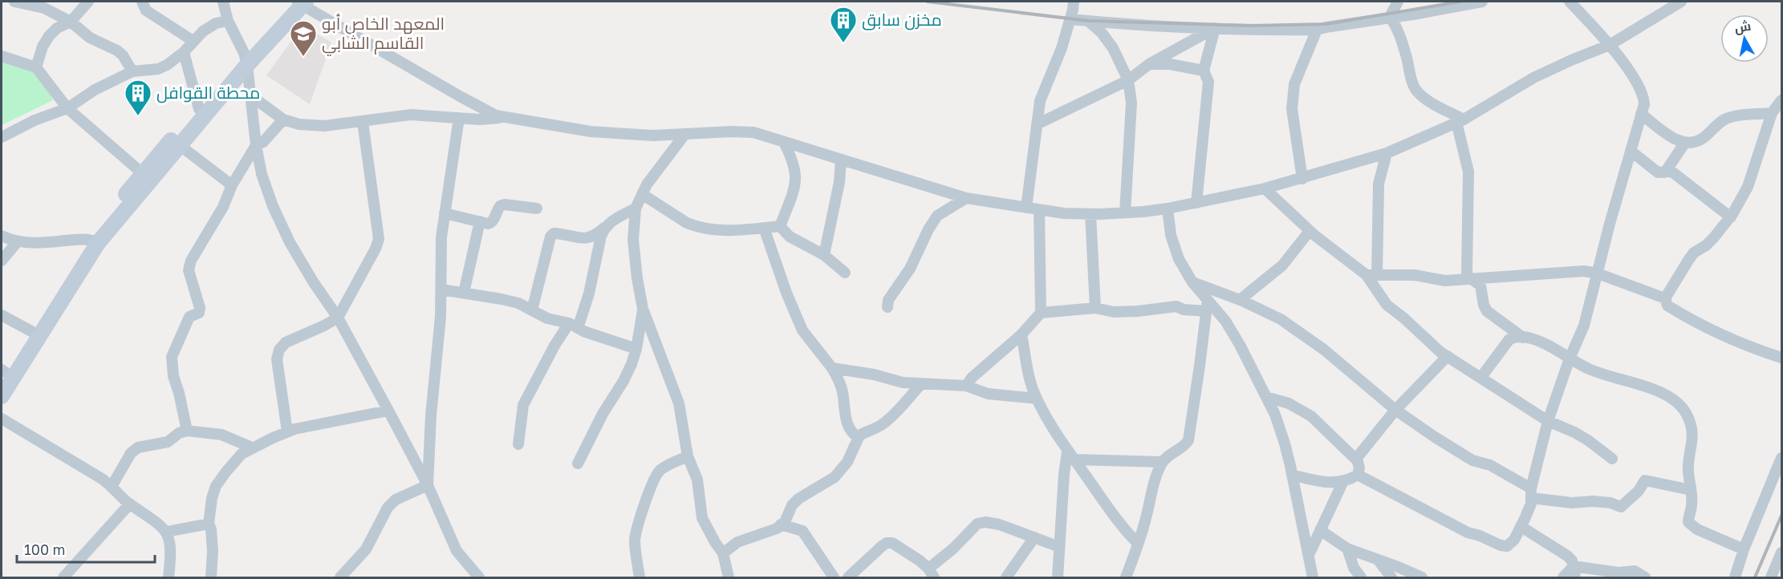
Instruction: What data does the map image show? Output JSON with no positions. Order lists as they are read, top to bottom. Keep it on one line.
{"places":{"building":["مخزن سابق","محطة القوافل"],"school or university":["المعهد الخاص أبو القاسم الشابي"]},"scale_bar":"100 m","north":"top"}
